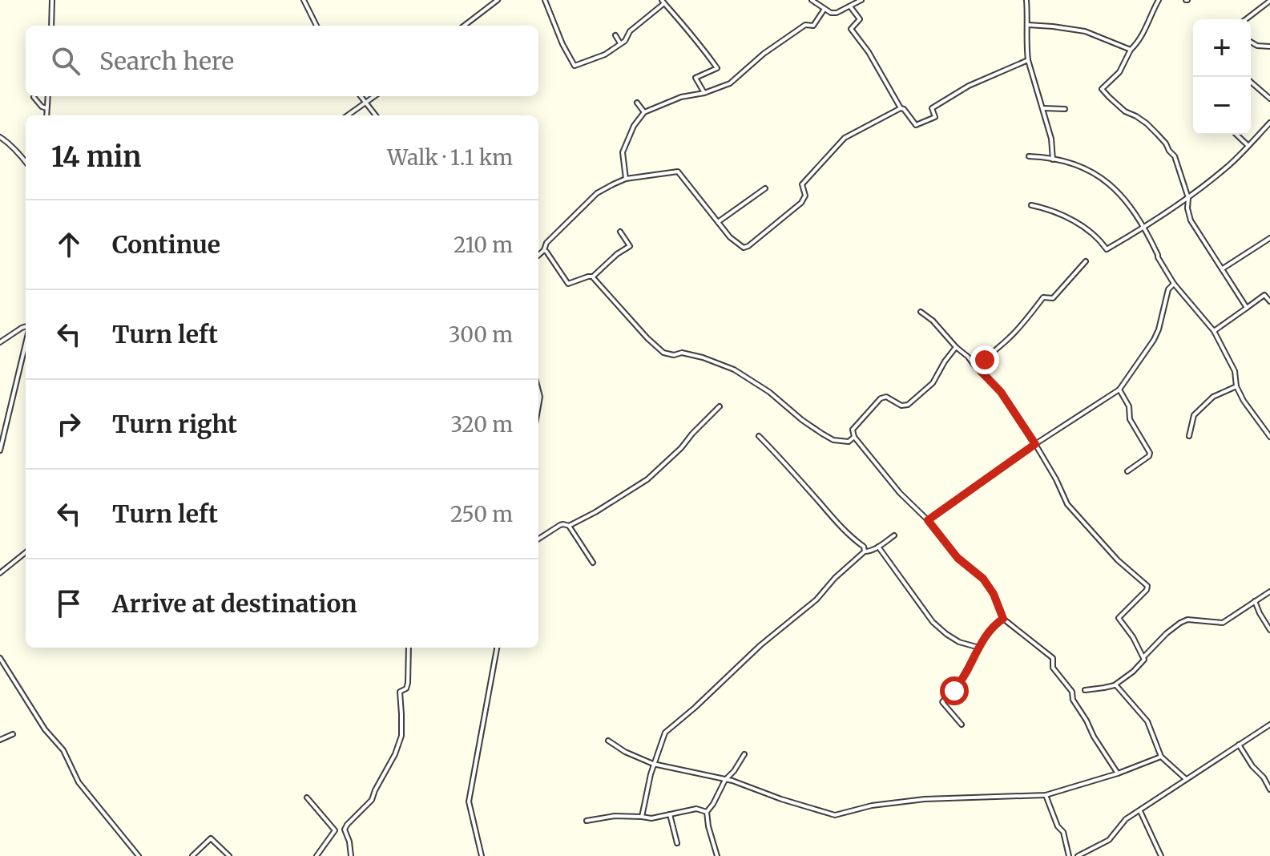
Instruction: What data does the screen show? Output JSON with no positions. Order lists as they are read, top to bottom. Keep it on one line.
{"page":{"map_buttons":["+","−"],"search":"Search here","heading":["14 min","Walk · 1.1 km"],"list":[["Continue","210 m"],["Turn left","300 m"],["Turn right","320 m"],["Turn left","250 m"],"Arrive at destination"]}}
